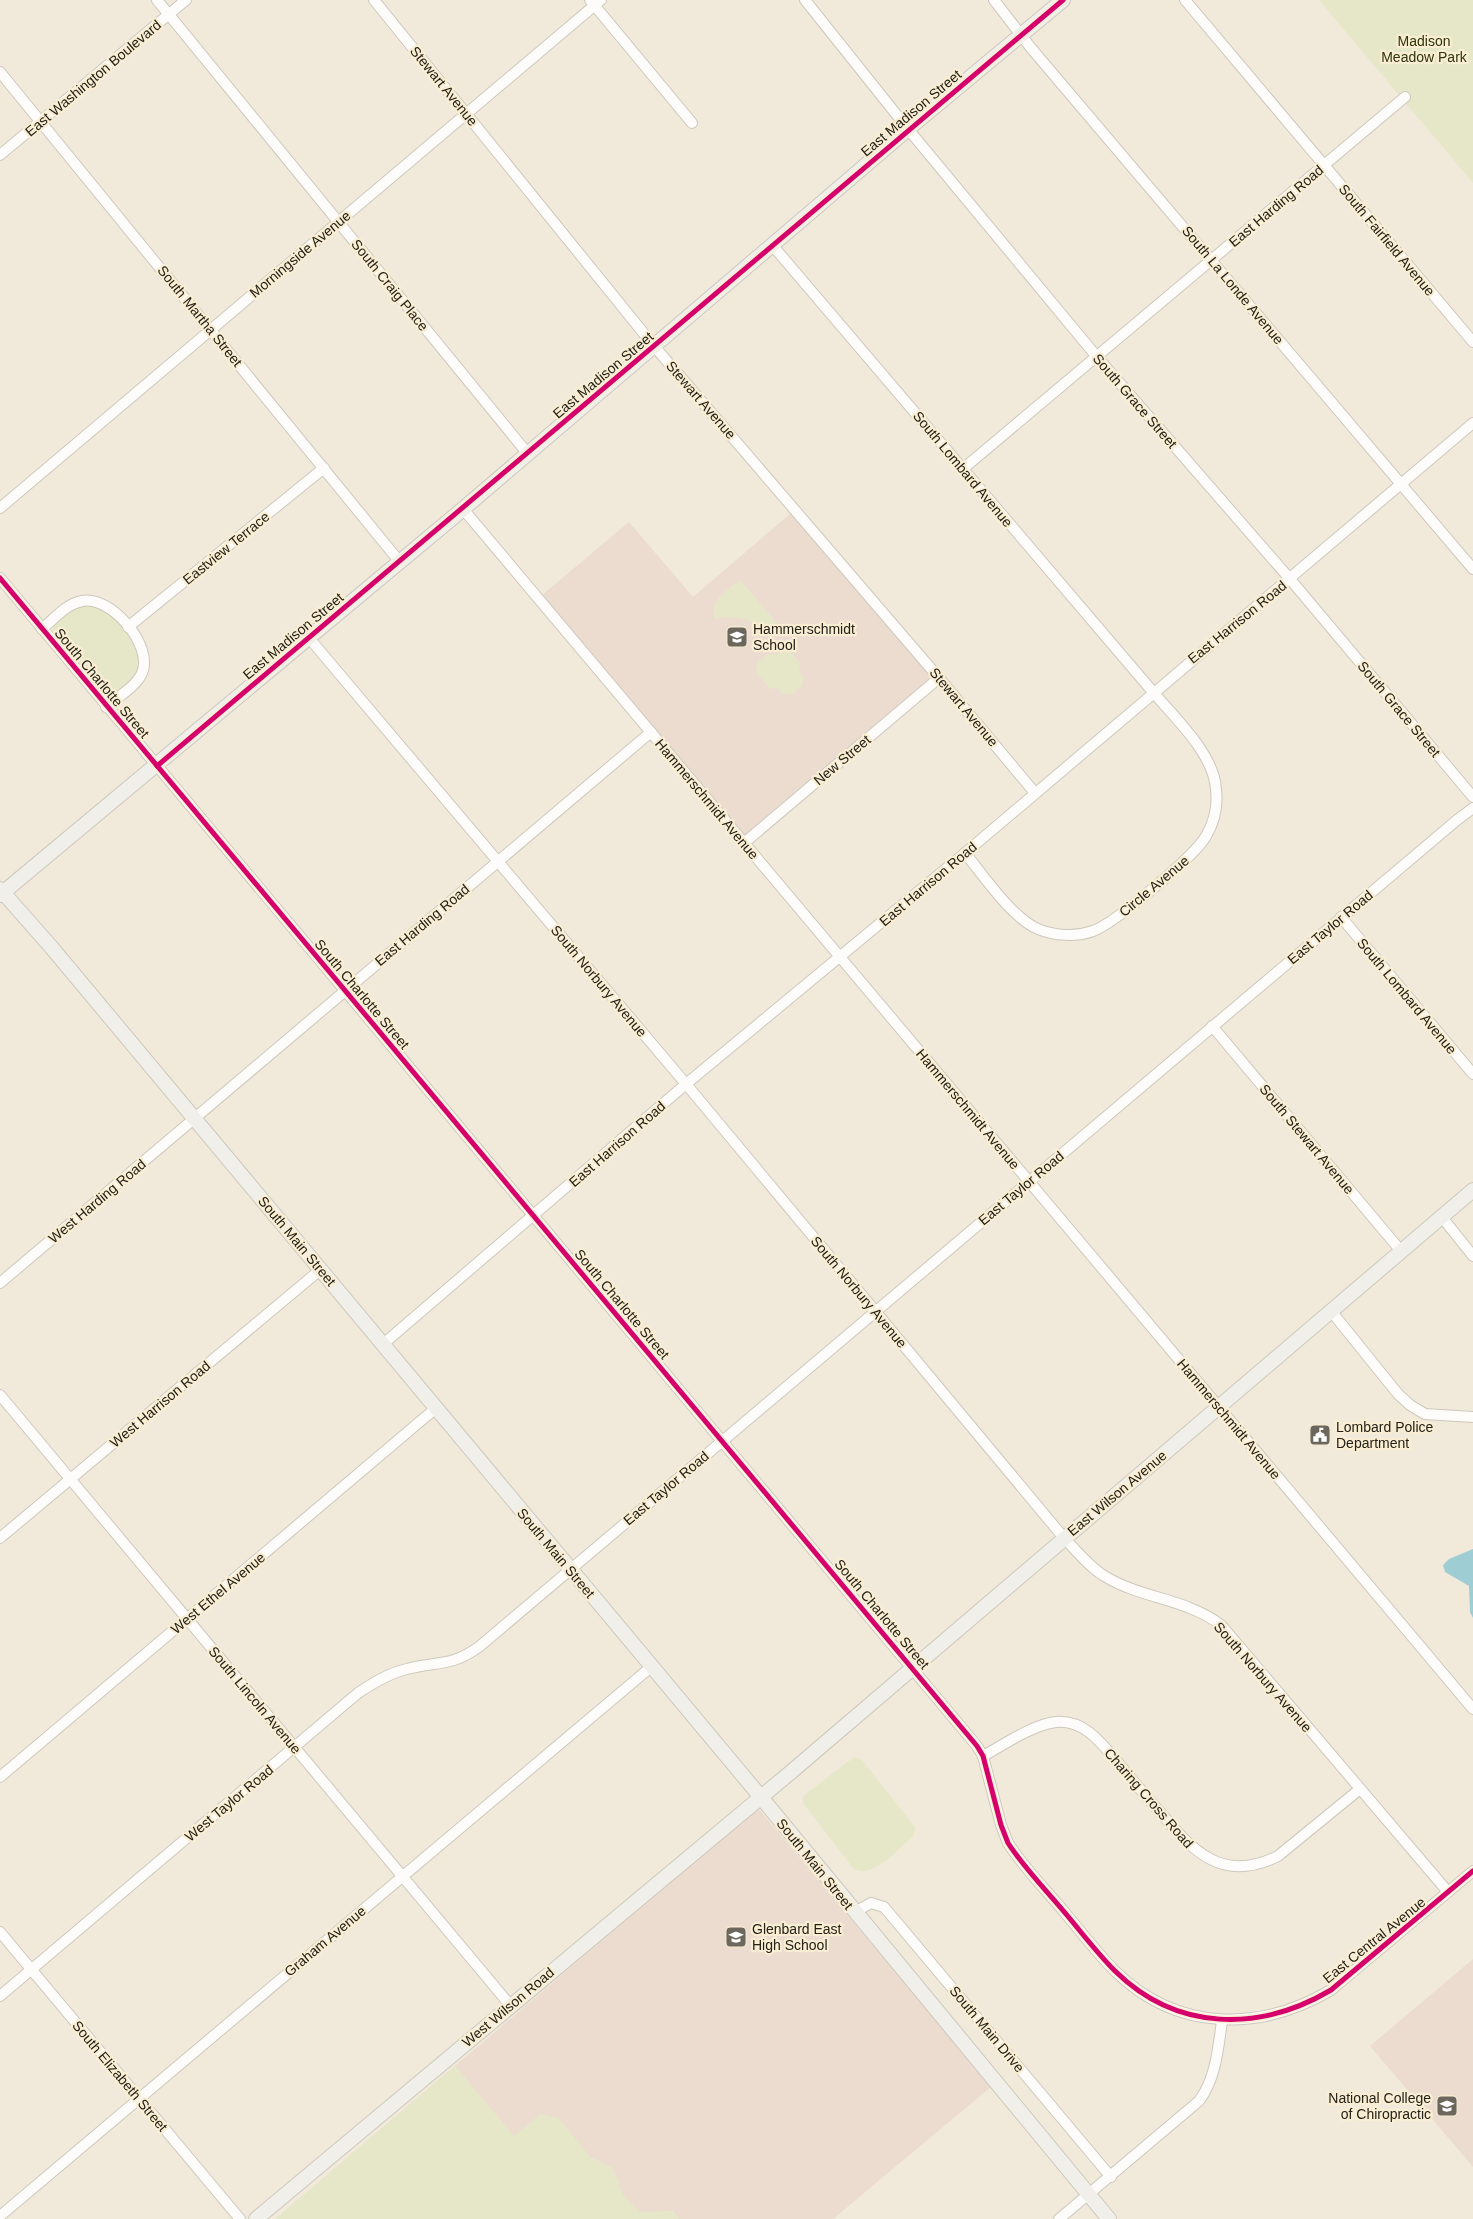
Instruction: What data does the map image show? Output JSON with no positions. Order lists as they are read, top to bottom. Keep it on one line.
{"streets":{"street":["East Washington Boulevard","Stewart Avenue","East Madison Street","East Harding Road","South Fairfield Avenue","Morningside Avenue","South Craig Place","South La Londe Avenue","South Martha Street","South Grace Street","South Lombard Avenue","Eastview Terrace","East Harrison Road","South Charlotte Street","New Street","Hammerschmidt Avenue","Circle Avenue","East Taylor Road","South Norbury Avenue","South Stewart Avenue","West Harding Road","South Main Street","West Harrison Road","East Wilson Avenue","West Ethel Avenue","South Lincoln Avenue","Charing Cross Road","West Taylor Road","East Central Avenue","Graham Avenue","West Wilson Road","South Main Drive","South Elizabeth Street"]},"crossings":[["East Washington Boulevard","South Craig Place"],["East Washington Boulevard","South Martha Street"],["Stewart Avenue","East Madison Street"],["Stewart Avenue","Morningside Avenue"],["Stewart Avenue","East Harrison Road"],["Stewart Avenue","New Street"],["East Madison Street","South Craig Place"],["East Madison Street","South La Londe Avenue"],["East Madison Street","South Martha Street"],["East Madison Street","South Grace Street"],["East Madison Street","South Lombard Avenue"],["East Madison Street","South Charlotte Street"],["East Madison Street","Hammerschmidt Avenue"],["East Madison Street","South Norbury Avenue"],["East Madison Street","South Main Street"],["East Harding Road","South Fairfield Avenue"],["East Harding Road","South La Londe Avenue"],["East Harding Road","South Grace Street"],["East Harding Road","South Lombard Avenue"],["East Harding Road","South Charlotte Street"],["East Harding Road","Hammerschmidt Avenue"],["East Harding Road","South Norbury Avenue"],["East Harding Road","West Harding Road"],["East Harding Road","South Main Street"],["Morningside Avenue","South Craig Place"],["Morningside Avenue","South Martha Street"],["South La Londe Avenue","East Harrison Road"],["South Martha Street","Eastview Terrace"],["South Grace Street","East Harrison Road"],["South Lombard Avenue","East Harrison Road"],["South Lombard Avenue","Circle Avenue"],["South Lombard Avenue","East Taylor Road"],["East Harrison Road","South Charlotte Street"],["East Harrison Road","Hammerschmidt Avenue"],["East Harrison Road","Circle Avenue"],["East Harrison Road","South Norbury Avenue"],["East Harrison Road","South Main Street"],["South Charlotte Street","East Taylor Road"],["South Charlotte Street","East Wilson Avenue"],["South Charlotte Street","Charing Cross Road"],["South Charlotte Street","East Central Avenue"],["New Street","Hammerschmidt Avenue"],["Hammerschmidt Avenue","East Taylor Road"],["Hammerschmidt Avenue","East Wilson Avenue"],["East Taylor Road","South Norbury Avenue"],["East Taylor Road","South Stewart Avenue"],["East Taylor Road","South Main Street"],["East Taylor Road","West Taylor Road"],["South Norbury Avenue","East Wilson Avenue"],["South Norbury Avenue","Charing Cross Road"],["South Norbury Avenue","East Central Avenue"],["South Stewart Avenue","East Wilson Avenue"],["West Harding Road","South Main Street"],["South Main Street","West Harrison Road"],["South Main Street","East Wilson Avenue"],["South Main Street","West Ethel Avenue"],["South Main Street","West Taylor Road"],["South Main Street","Graham Avenue"],["South Main Street","West Wilson Road"],["South Main Street","South Main Drive"],["West Harrison Road","South Lincoln Avenue"],["East Wilson Avenue","West Wilson Road"],["West Ethel Avenue","South Lincoln Avenue"],["South Lincoln Avenue","West Taylor Road"],["South Lincoln Avenue","Graham Avenue"],["South Lincoln Avenue","West Wilson Road"],["West Taylor Road","South Elizabeth Street"],["Graham Avenue","South Elizabeth Street"]],"parks":["Madison Meadow Park"],"places":{"school or university":["Hammerschmidt School","Glenbard East High School","National College of Chiropractic"],"public building":["Lombard Police Department"]}}
